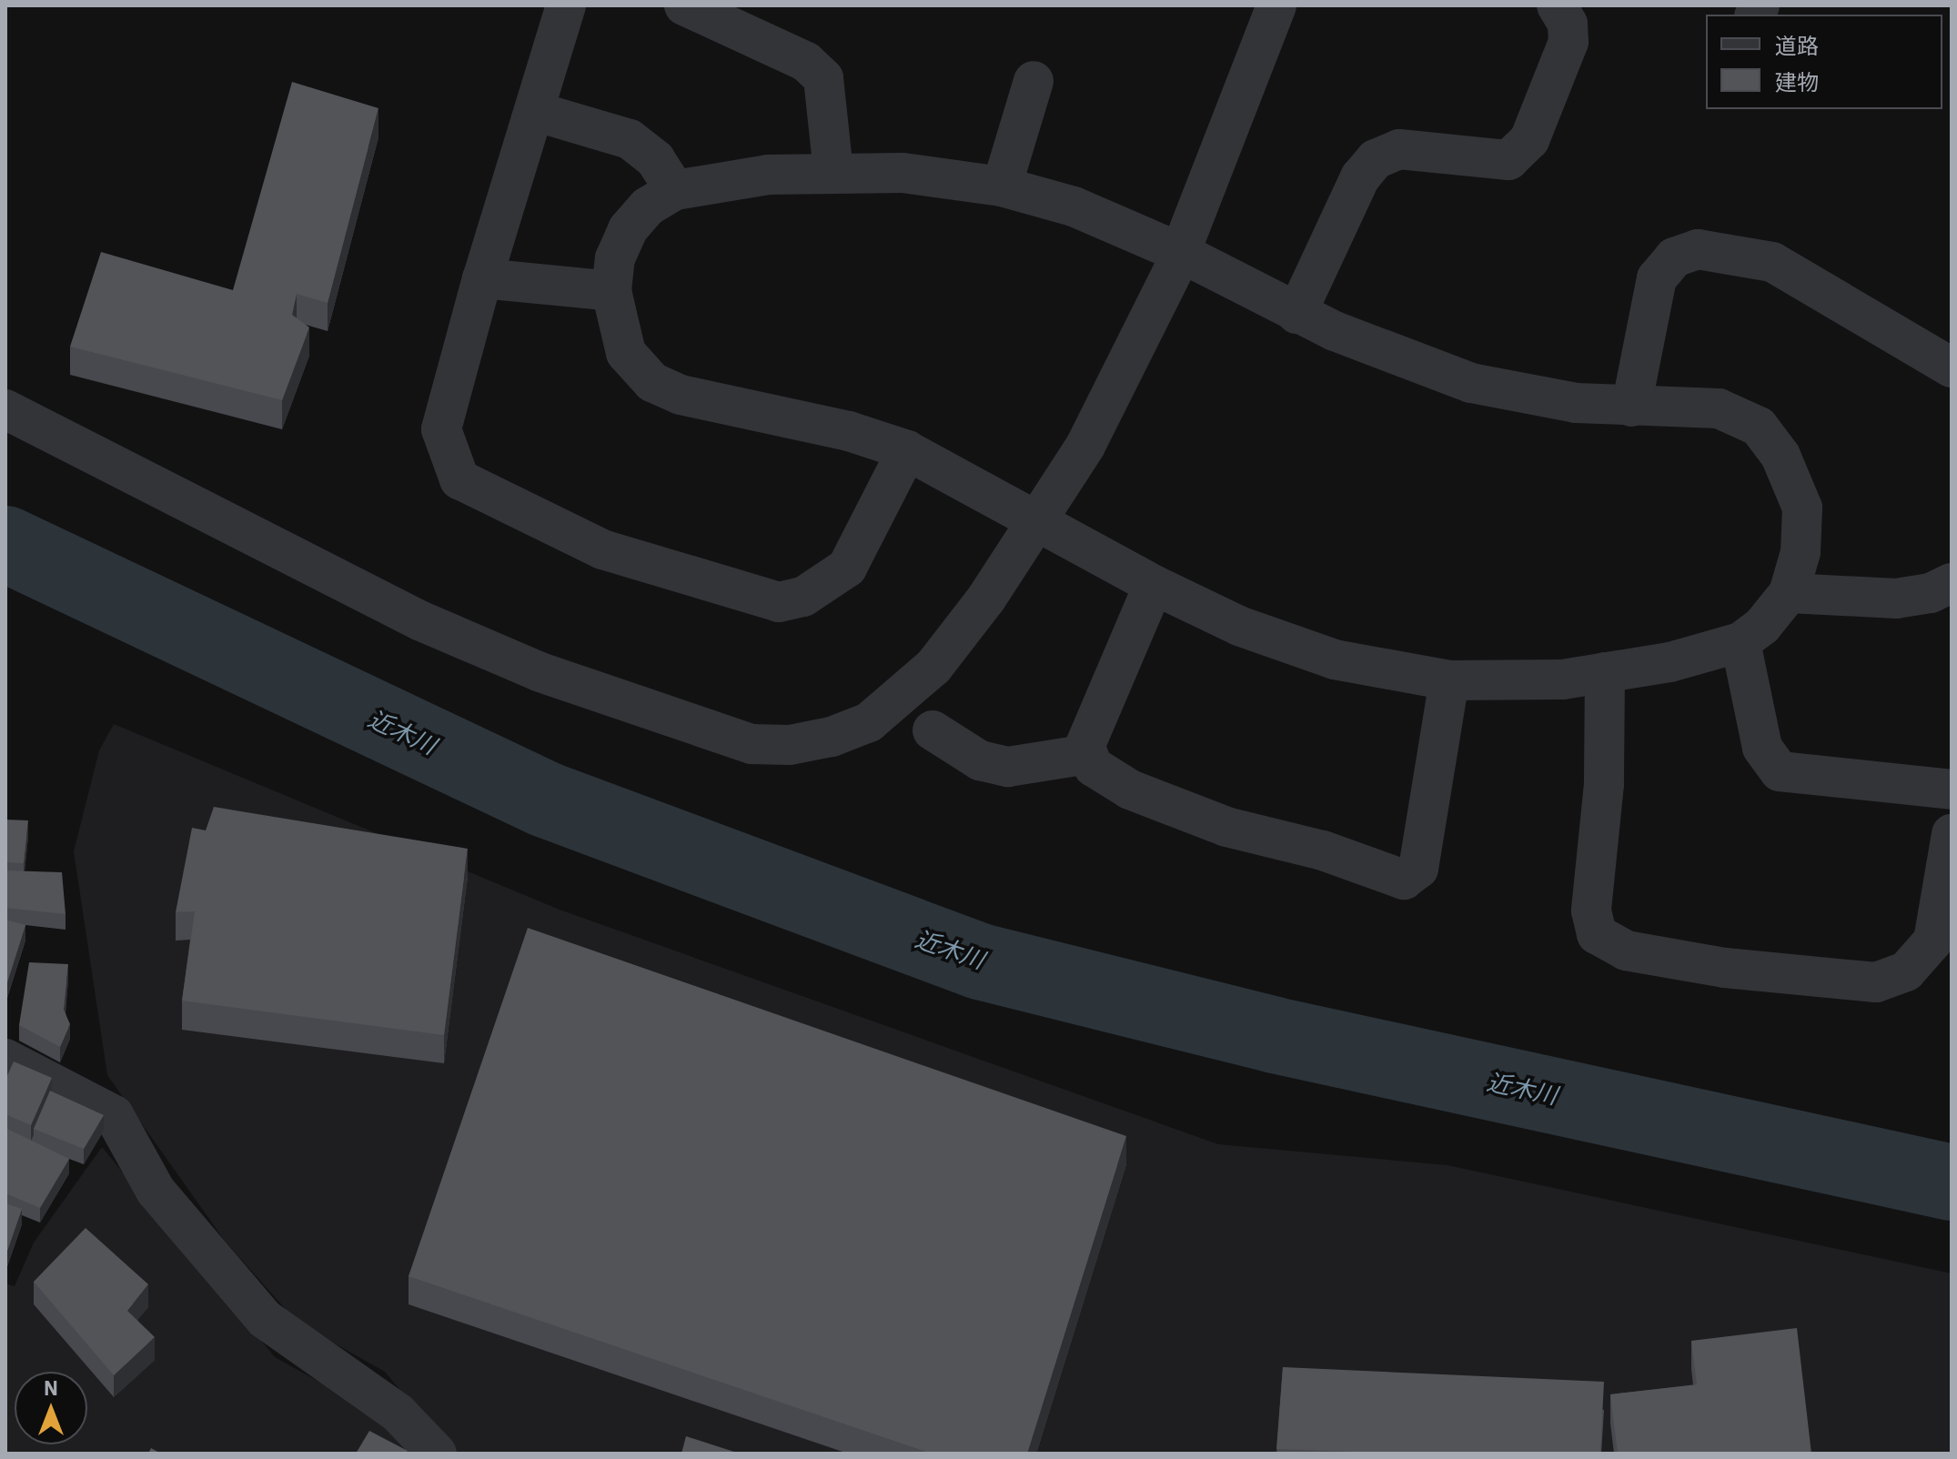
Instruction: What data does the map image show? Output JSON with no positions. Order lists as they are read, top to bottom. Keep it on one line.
{"water":["近木川"],"legend":["道路","建物"],"north":"top"}
